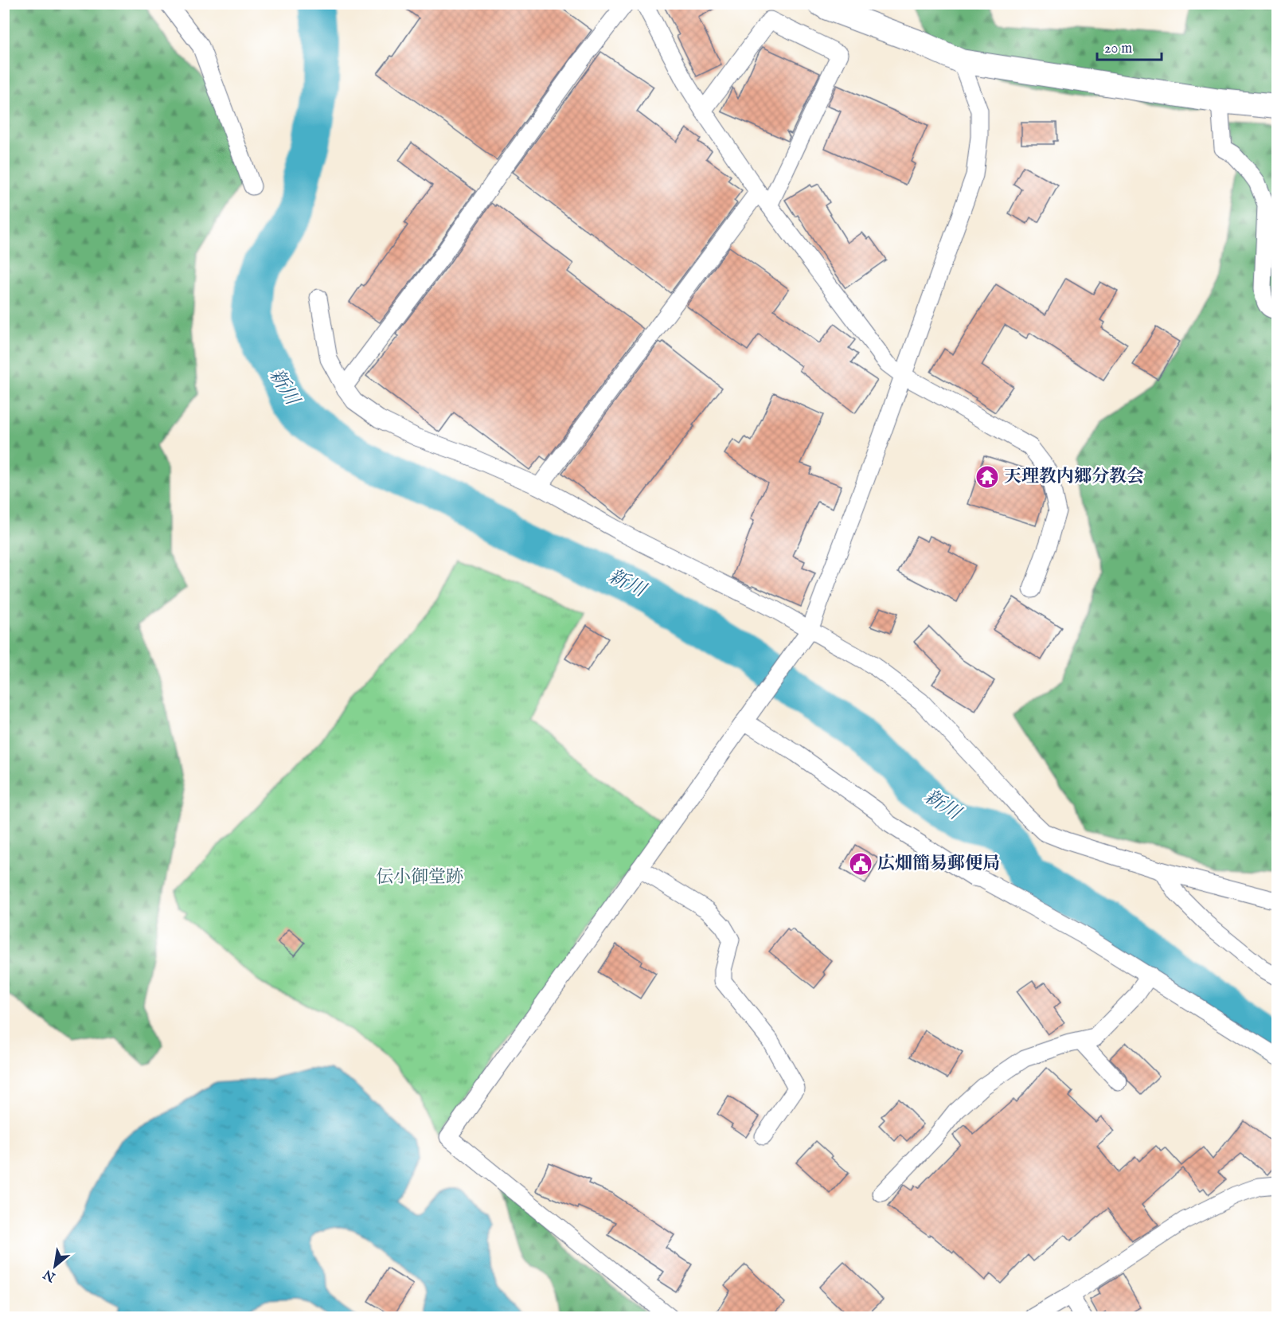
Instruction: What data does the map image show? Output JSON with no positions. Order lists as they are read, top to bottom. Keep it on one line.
{"water":["新川"],"parks":["伝小御堂跡"],"places":{"temple":["天理教内郷分教会"],"public building":["広畑簡易郵便局"]},"scale_bar":"20 m","north":"bottom left"}
